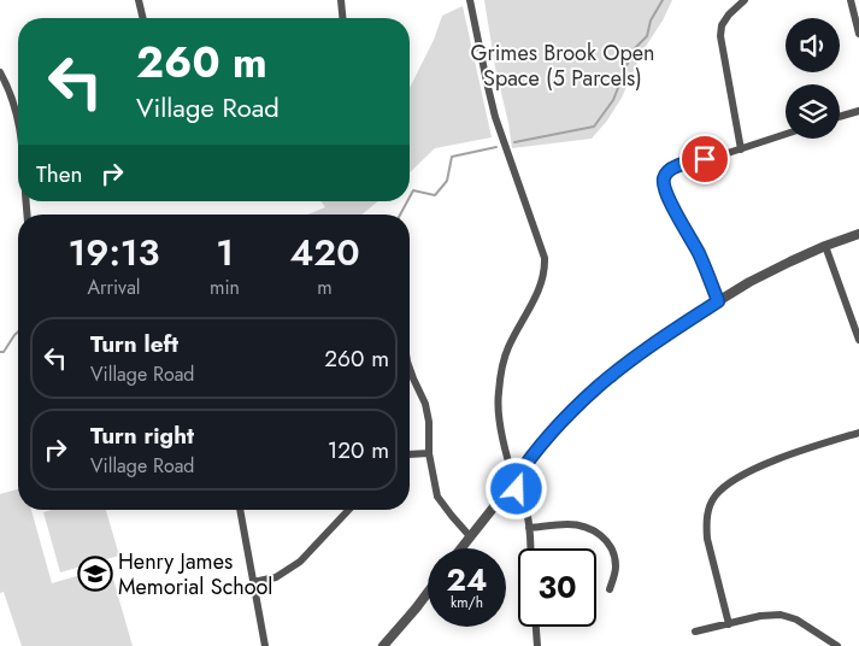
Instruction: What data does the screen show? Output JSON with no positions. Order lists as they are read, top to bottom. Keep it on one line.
{"parks":["Grimes Brook Open Space (5 Parcels)"],"places":{"school or university":["Henry James Memorial School"]},"page":{"turn":["260 m","Village Road"],"then":"Then","eta":["19:13","Arrival","1","min","420","m"],"list":[{"name":"Turn left","note":"Village Road","value":"260 m"},{"name":"Turn right","note":"Village Road","value":"120 m"}],"speed":"24 km/h","limit":"30"}}
